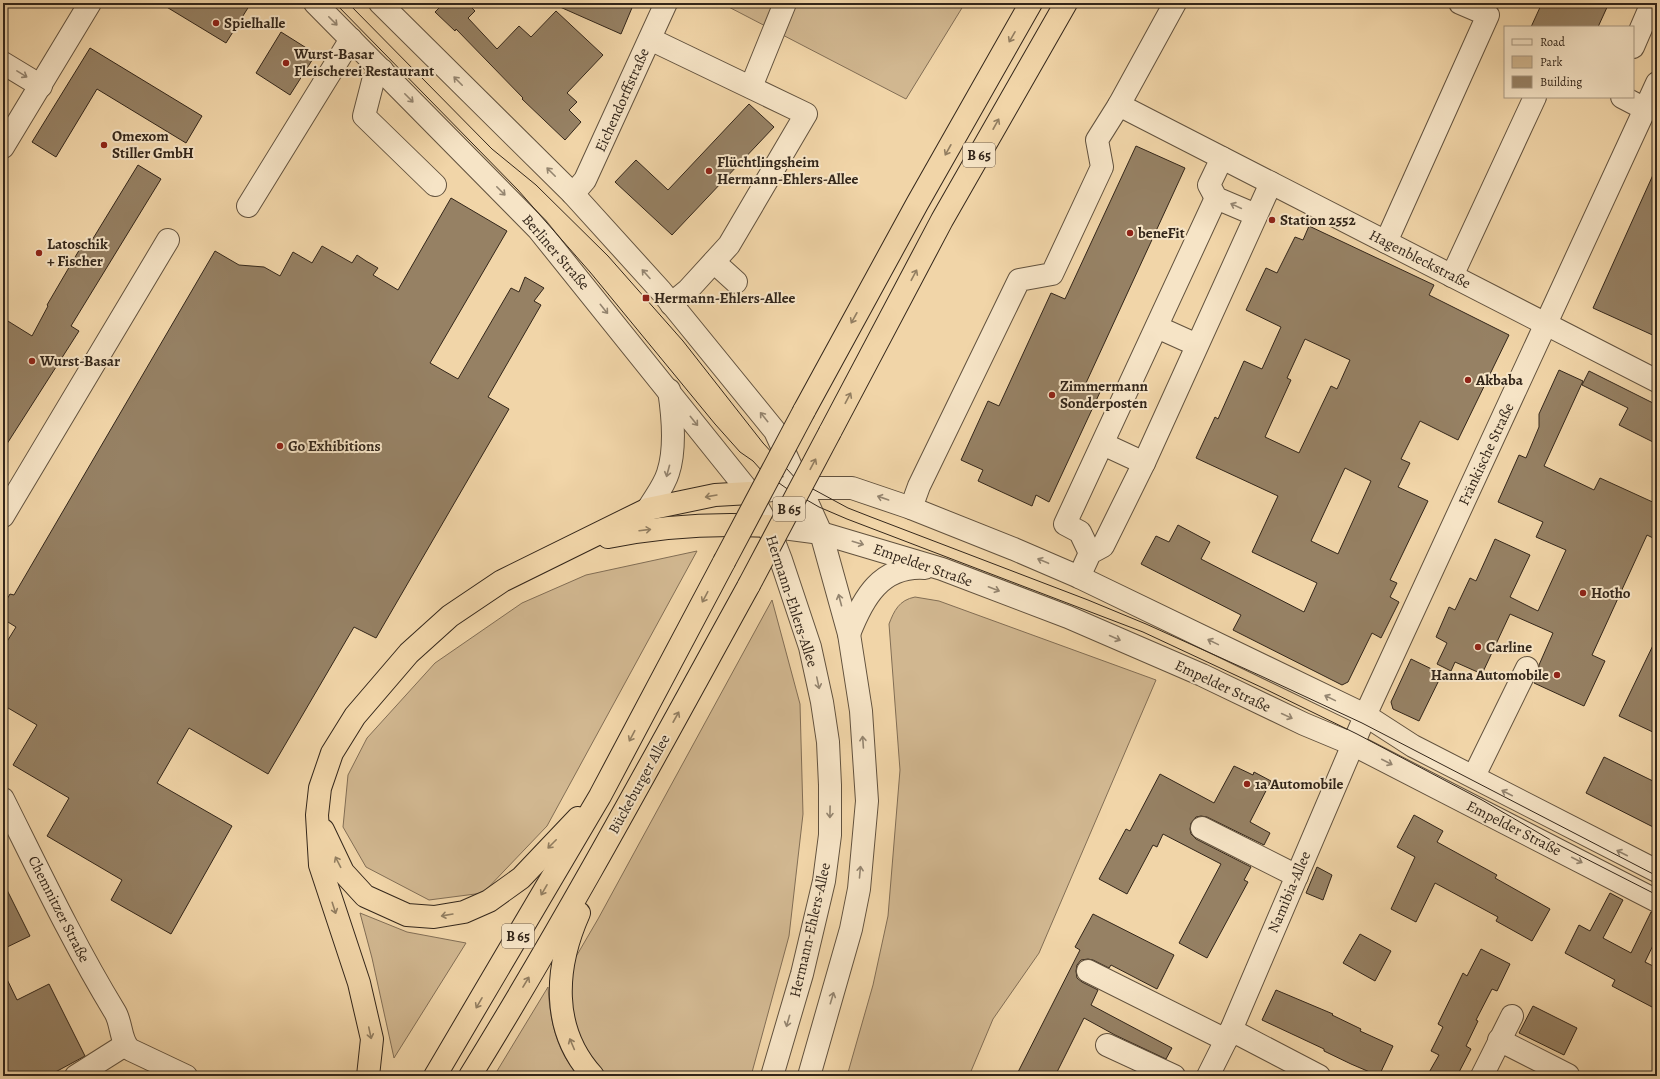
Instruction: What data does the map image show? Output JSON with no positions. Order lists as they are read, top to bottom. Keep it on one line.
{"streets":{"highway":["B 65","Bückeburger Allee"],"street":["Eichendorffstraße","Berliner Straße","Hagenbleckstraße","Fränkische Straße","Empelder Straße","Hermann-Ehlers-Allee","Namibia-Allee","Chemnitzer Straße"]},"crossings":[["Berliner Straße","Empelder Straße"],["Berliner Straße","Hermann-Ehlers-Allee"],["Hagenbleckstraße","Fränkische Straße"],["Fränkische Straße","Empelder Straße"],["Fränkische Straße","Namibia-Allee"],["Empelder Straße","Hermann-Ehlers-Allee"],["Empelder Straße","Namibia-Allee"]],"places":{"other":["Spielhalle","Wurst-Basar Fleischerei Restaurant","Omexom Stiller GmbH","Flüchtlingsheim Hermann-Ehlers-Allee","Station 2552","beneFit","Latoschik + Fischer","Wurst-Basar","Akbaba","Zimmermann Sonderposten","Go Exhibitions","Hotho","Carline","Hanna Automobile","1a Automobile"],"transit":["Hermann-Ehlers-Allee"]},"legend":["Road","Park","Building"]}
